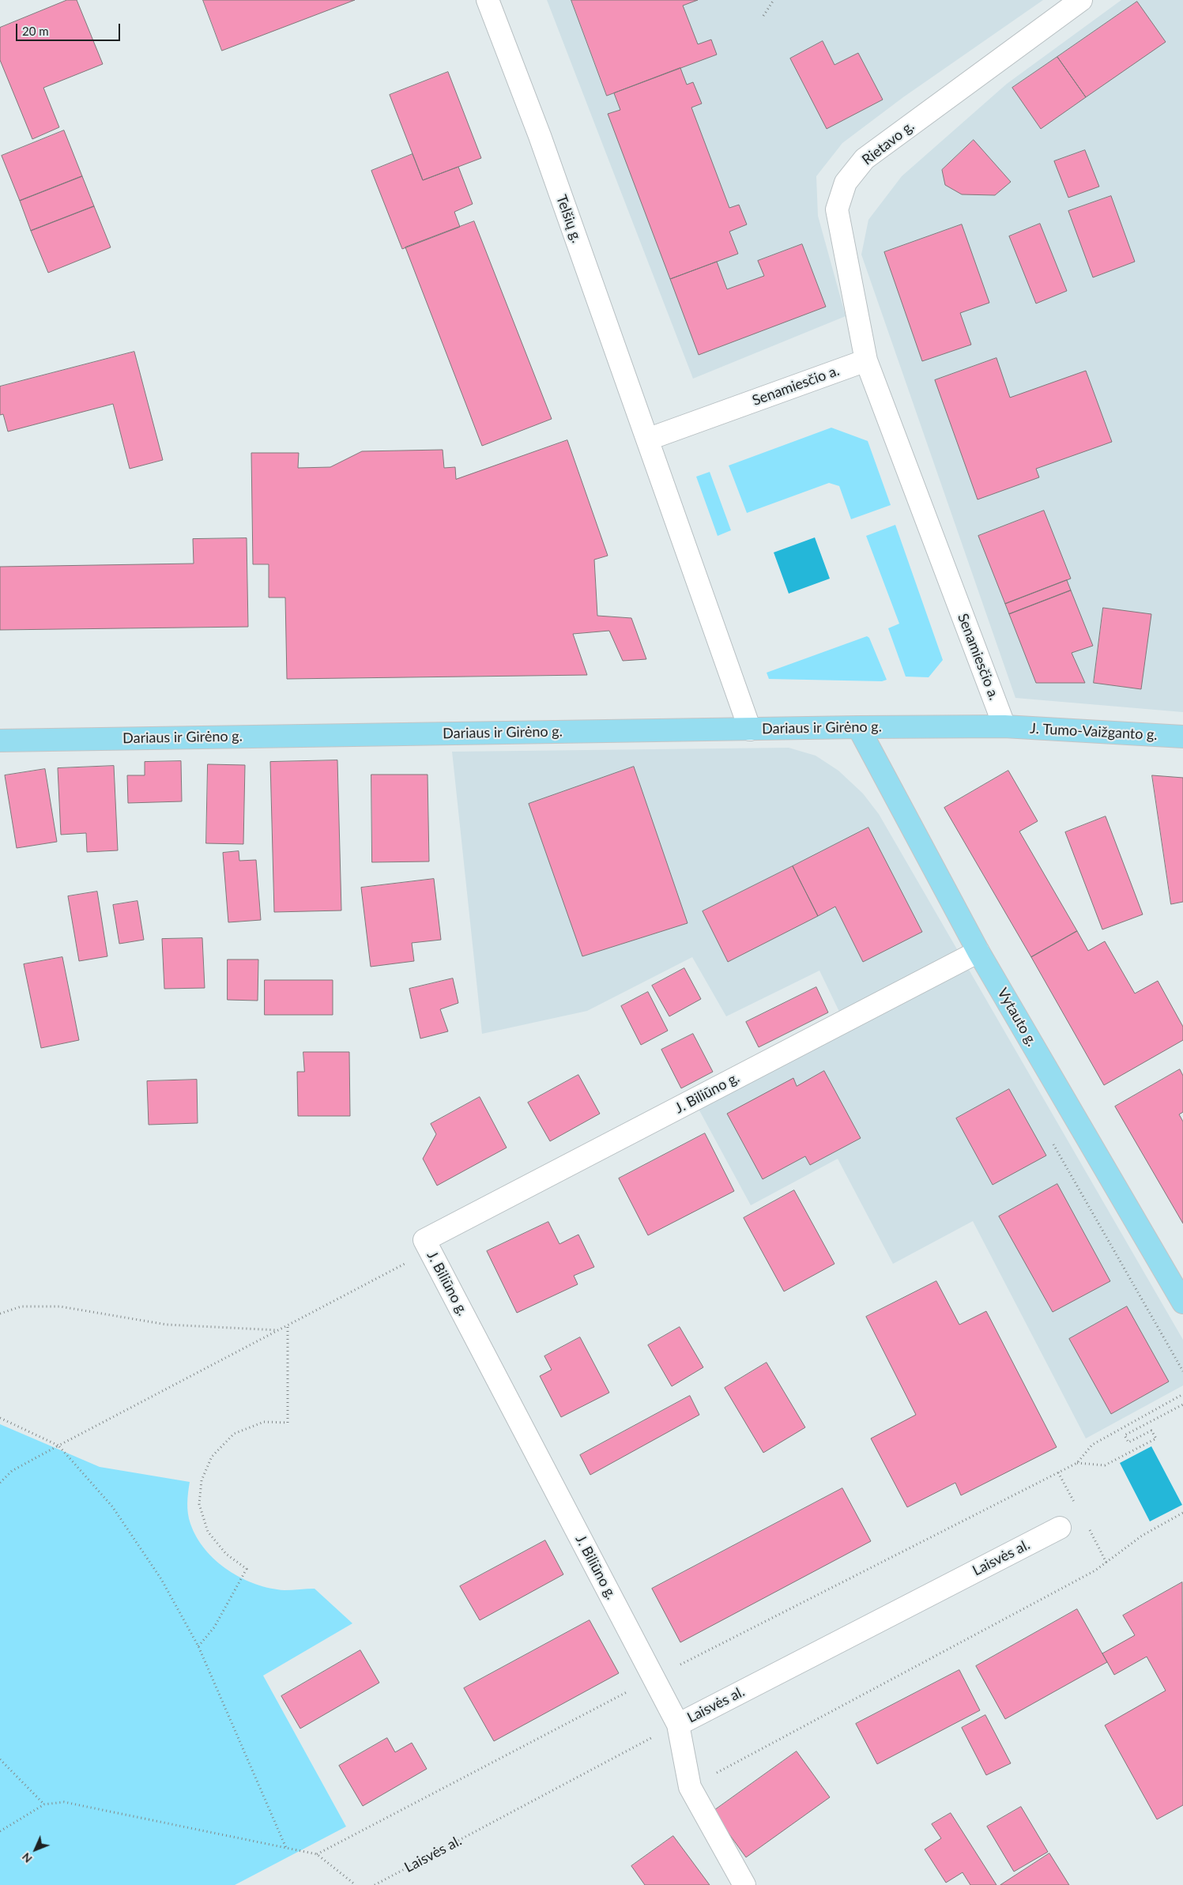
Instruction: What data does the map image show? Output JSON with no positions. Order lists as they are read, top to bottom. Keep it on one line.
{"streets":{"main road":["Dariaus ir Girėno g.","J. Tumo-Vaižganto g.","Vytauto g."],"street":["Rietavo g.","Telšių g.","Senamiesčio a.","J. Biliūno g.","Laisvės al."]},"crossings":[["Rietavo g.","Senamiesčio a."],["Telšių g.","Senamiesčio a."],["Senamiesčio a.","Dariaus ir Girėno g."],["Senamiesčio a.","J. Tumo-Vaižganto g."],["Dariaus ir Girėno g.","J. Tumo-Vaižganto g."],["Dariaus ir Girėno g.","Vytauto g."],["Vytauto g.","J. Biliūno g."],["J. Biliūno g.","Laisvės al."]],"scale_bar":"20 m","north":"bottom left"}
